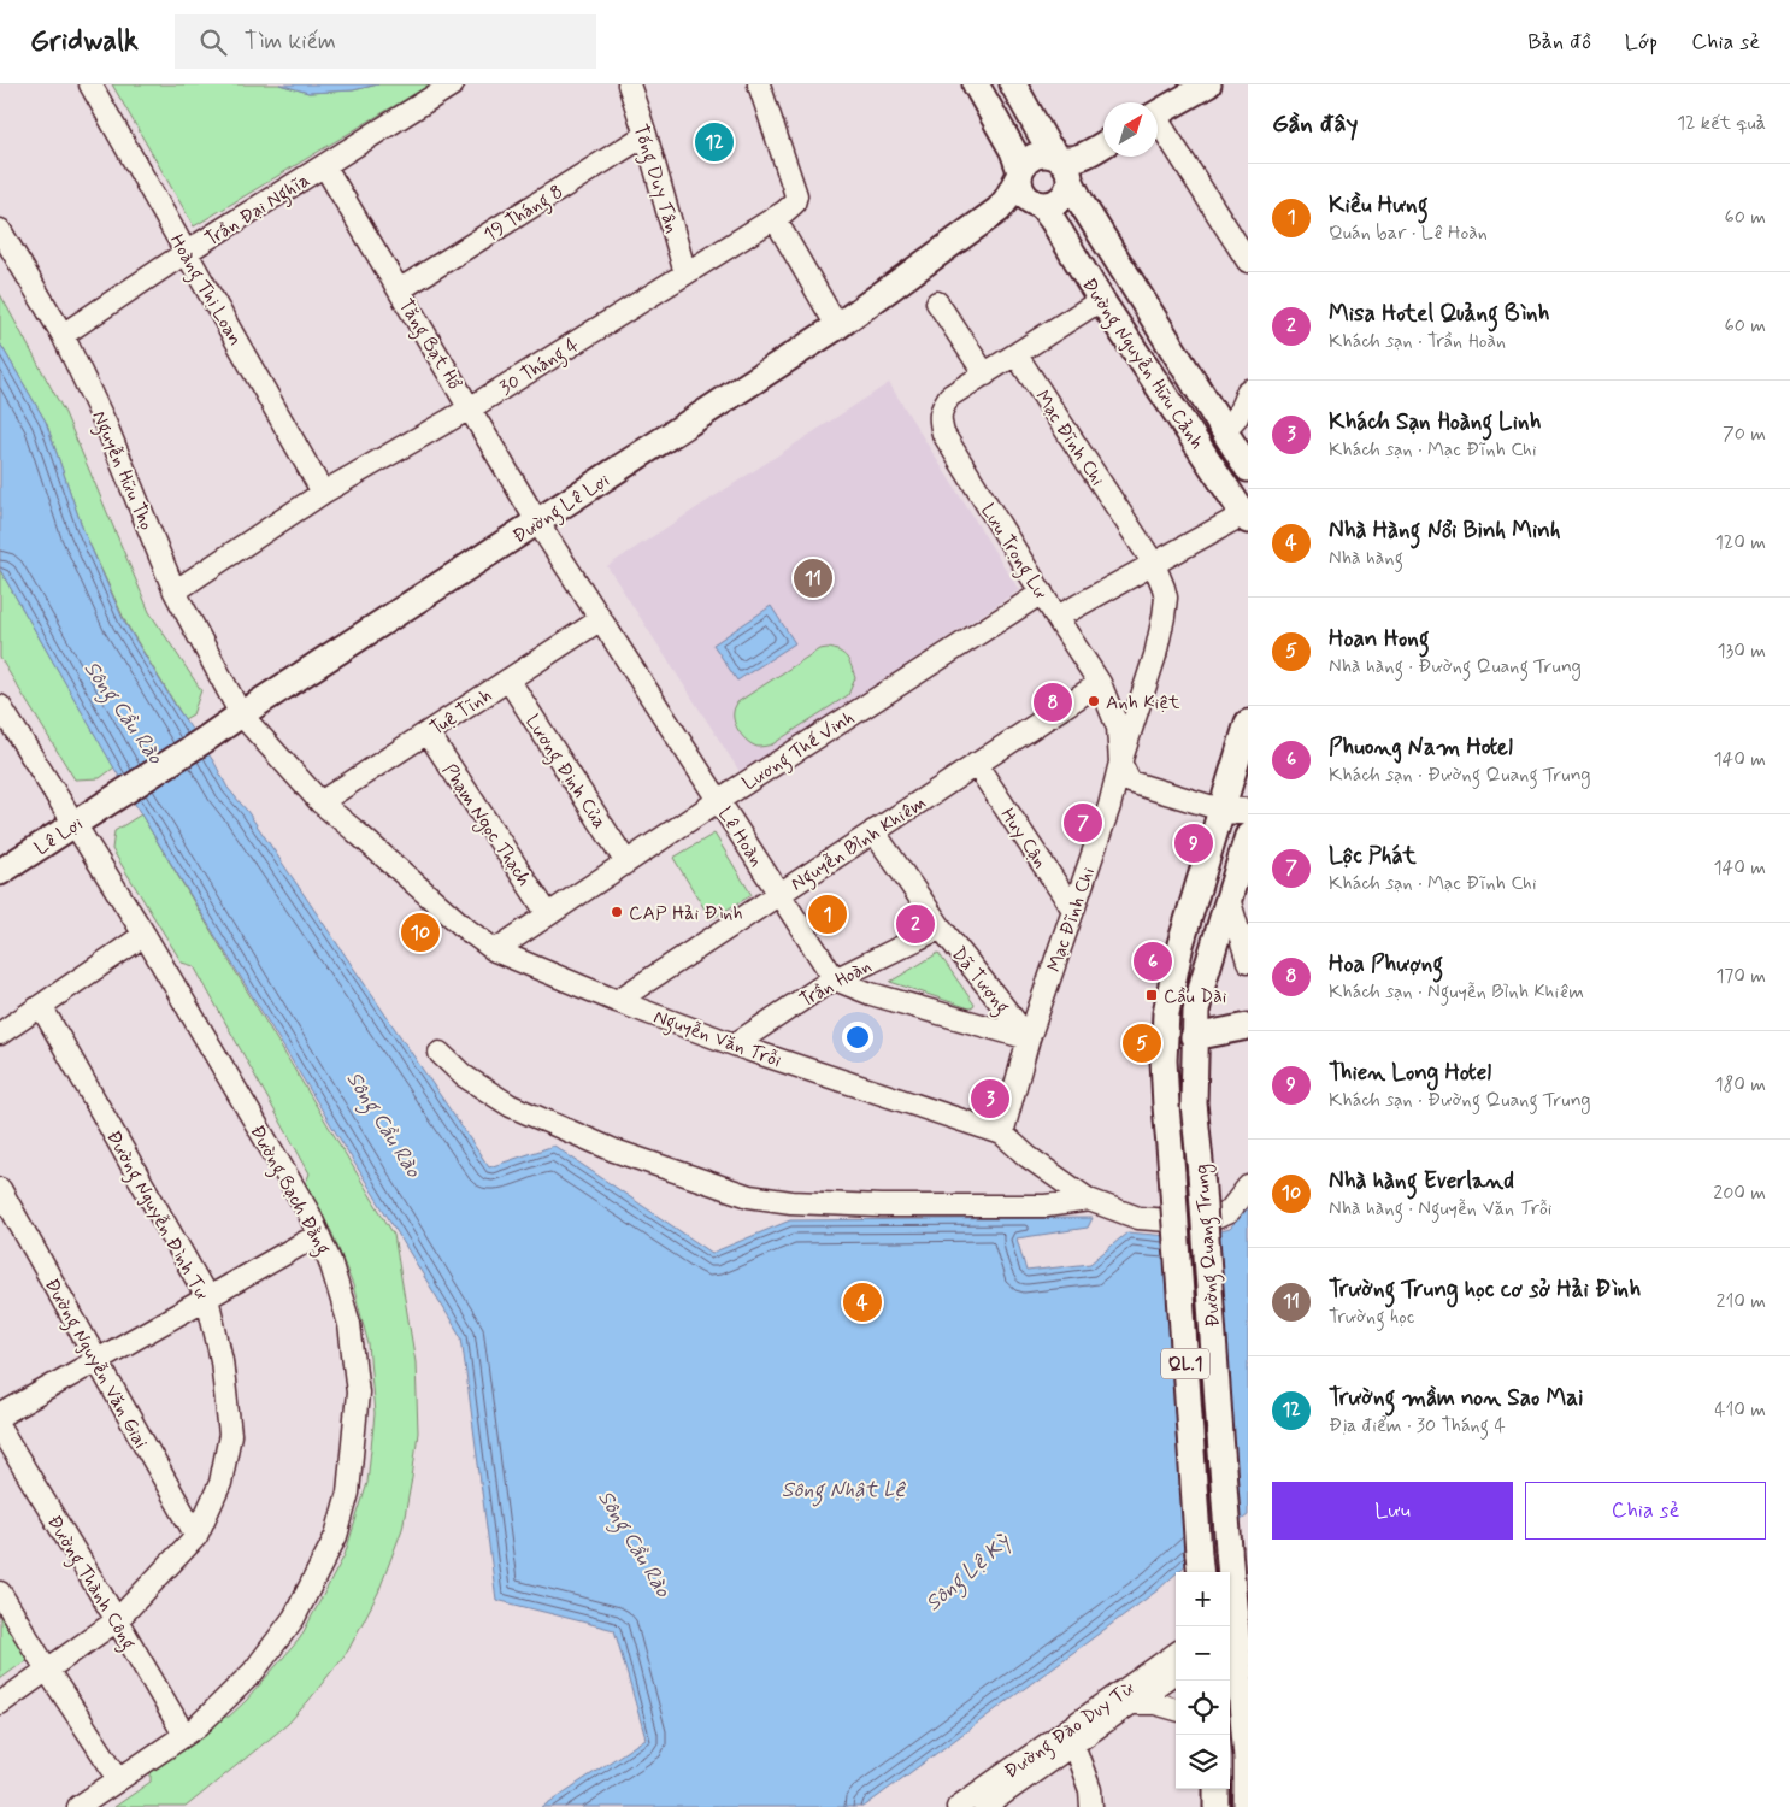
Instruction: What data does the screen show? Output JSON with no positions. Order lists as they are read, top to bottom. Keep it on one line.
{"streets":{"main road":["Đường Nguyễn Hữu Cảnh","Đường Lê Lợi","Lê Lợi","Đường Quang Trung","QL.1"],"street":["Tống Duy Tân","Trần Đại Nghĩa","19 Tháng 8","Hoàng Thị Loan","Tăng Bạt Hổ","30 Tháng 4","Mạc Đĩnh Chi","Nguyễn Hữu Thọ","Lưu Trọng Lư","Tuệ Tĩnh","Lương Thế Vinh","Lương Định Của","Phạm Ngọc Thạch","Lê Hoàn","Huy Cận","Nguyễn Bỉnh Khiêm","Dã Tượng","Trần Hoàn","Nguyễn Văn Trỗi","Đường Bạch Đằng","Đường Nguyễn Đình Tư","Đường Nguyễn Văn Giai","Đường Thành Công","Đường Đào Duy Từ"]},"crossings":[["Tống Duy Tân","19 Tháng 8"],["Tống Duy Tân","30 Tháng 4"],["Trần Đại Nghĩa","Hoàng Thị Loan"],["Trần Đại Nghĩa","Tăng Bạt Hổ"],["Trần Đại Nghĩa","Nguyễn Hữu Thọ"],["19 Tháng 8","Tăng Bạt Hổ"],["Hoàng Thị Loan","30 Tháng 4"],["Tăng Bạt Hổ","30 Tháng 4"],["Tăng Bạt Hổ","Đường Lê Lợi"],["Tăng Bạt Hổ","Lê Hoàn"],["Đường Nguyễn Hữu Cảnh","Đường Lê Lợi"],["Đường Nguyễn Hữu Cảnh","Lưu Trọng Lư"],["30 Tháng 4","Nguyễn Hữu Thọ"],["Mạc Đĩnh Chi","Lưu Trọng Lư"],["Mạc Đĩnh Chi","Huy Cận"],["Mạc Đĩnh Chi","Dã Tượng"],["Mạc Đĩnh Chi","Nguyễn Văn Trỗi"],["Nguyễn Hữu Thọ","Đường Lê Lợi"],["Nguyễn Hữu Thọ","Nguyễn Văn Trỗi"],["Đường Lê Lợi","Lê Lợi"],["Đường Lê Lợi","Lê Hoàn"],["Đường Lê Lợi","Nguyễn Văn Trỗi"],["Lưu Trọng Lư","Lương Thế Vinh"],["Lưu Trọng Lư","Nguyễn Bỉnh Khiêm"],["Tuệ Tĩnh","Lương Định Của"],["Tuệ Tĩnh","Phạm Ngọc Thạch"],["Tuệ Tĩnh","Lê Hoàn"],["Tuệ Tĩnh","Nguyễn Văn Trỗi"],["Lương Thế Vinh","Lương Định Của"],["Lương Thế Vinh","Phạm Ngọc Thạch"],["Lương Thế Vinh","Lê Hoàn"],["Lương Thế Vinh","Nguyễn Văn Trỗi"],["Lê Lợi","Đường Bạch Đằng"],["Lê Hoàn","Nguyễn Bỉnh Khiêm"],["Lê Hoàn","Trần Hoàn"],["Huy Cận","Nguyễn Bỉnh Khiêm"],["Nguyễn Bỉnh Khiêm","Dã Tượng"],["Nguyễn Bỉnh Khiêm","Nguyễn Văn Trỗi"],["Dã Tượng","Trần Hoàn"],["Trần Hoàn","Nguyễn Văn Trỗi"],["Đường Bạch Đằng","Đường Thành Công"],["Đường Nguyễn Đình Tư","Đường Nguyễn Văn Giai"],["Đường Nguyễn Đình Tư","Đường Thành Công"]],"water":["Sông Cầu Rào","Sông Nhật Lệ","Sông Lệ Kỳ"],"places":{"other":["Anh Kiệt","CAP Hải Đình"],"transit":["Cầu Dài"]},"north":"top right","page":{"header":"Gridwalk","search":"Tìm kiếm","nav":["Bản đồ","Lớp","Chia sẻ"],"heading":["Gần đây","12 kết quả"],"pins":["12","11","8","7","9","1","2","10","6","5","3","4"],"list":[{"mark":"1","name":"Kiều Hưng","note":"Quán bar · Lê Hoàn","value":"60 m"},{"mark":"2","name":"Misa Hotel Quảng Bình","note":"Khách sạn · Trần Hoàn","value":"60 m"},{"mark":"3","name":"Khách Sạn Hoàng Linh","note":"Khách sạn · Mạc Đĩnh Chi","value":"70 m"},{"mark":"4","name":"Nhà Hàng Nổi Binh Minh","note":"Nhà hàng","value":"120 m"},{"mark":"5","name":"Hoan Hong","note":"Nhà hàng · Đường Quang Trung","value":"130 m"},{"mark":"6","name":"Phuong Nam Hotel","note":"Khách sạn · Đường Quang Trung","value":"140 m"},{"mark":"7","name":"Lộc Phát","note":"Khách sạn · Mạc Đĩnh Chi","value":"140 m"},{"mark":"8","name":"Hoa Phượng","note":"Khách sạn · Nguyễn Bỉnh Khiêm","value":"170 m"},{"mark":"9","name":"Thien Long Hotel","note":"Khách sạn · Đường Quang Trung","value":"180 m"},{"mark":"10","name":"Nhà hàng Everland","note":"Nhà hàng · Nguyễn Văn Trỗi","value":"200 m"},{"mark":"11","name":"Trường Trung học cơ sở Hải Đình","note":"Trường học","value":"210 m"},{"mark":"12","name":"Trường mầm non Sao Mai","note":"Địa điểm · 30 Tháng 4","value":"410 m"}],"buttons":["Lưu","Chia sẻ"],"map_buttons":["+","−"]}}
